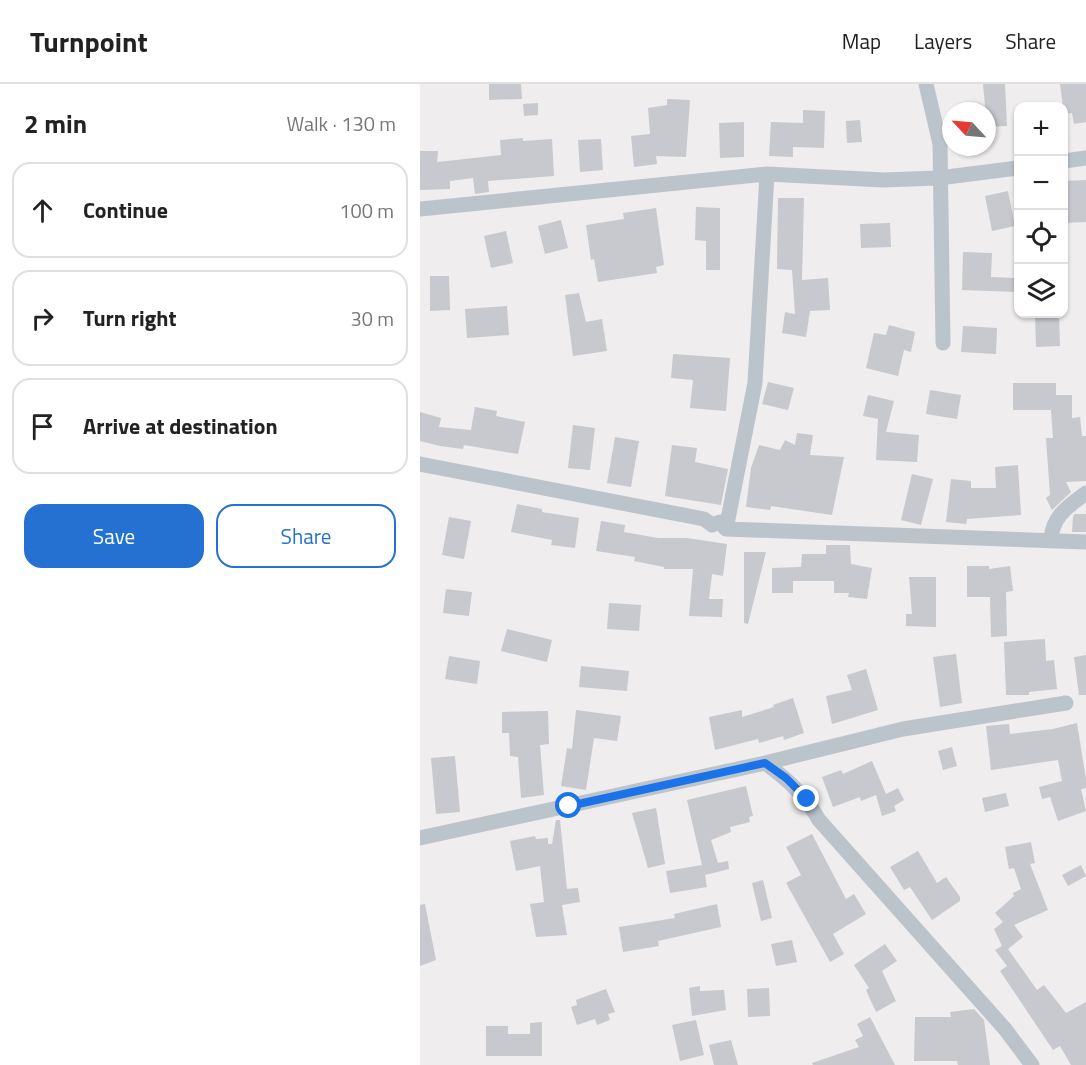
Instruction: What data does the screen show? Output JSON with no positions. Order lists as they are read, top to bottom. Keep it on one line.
{"north":"top left","page":{"header":"Turnpoint","nav":["Map","Layers","Share"],"heading":["2 min","Walk · 130 m"],"map_buttons":["+","−"],"list":[["Continue","100 m"],["Turn right","30 m"],"Arrive at destination"],"buttons":["Save","Share"]}}
